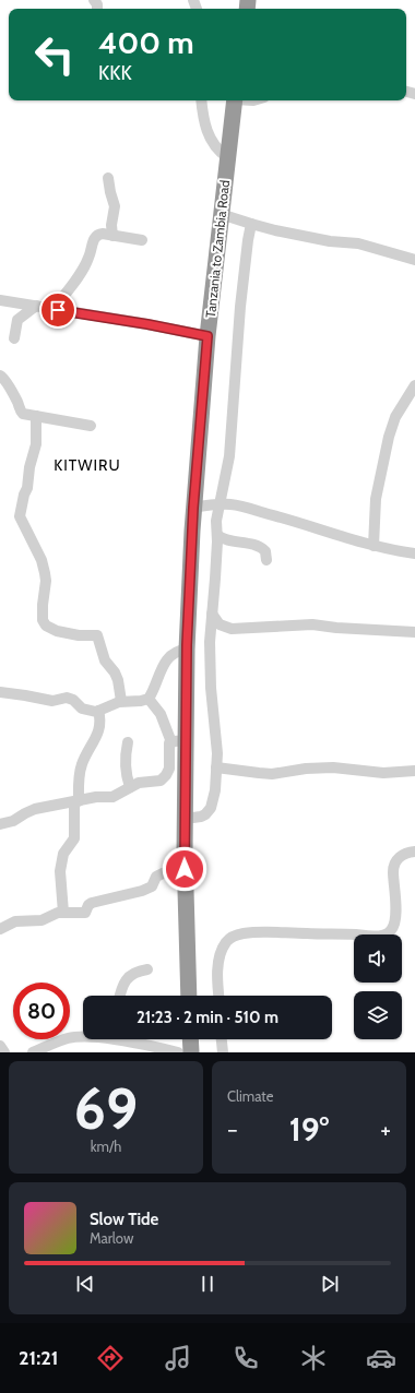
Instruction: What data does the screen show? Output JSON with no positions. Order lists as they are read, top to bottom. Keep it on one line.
{"streets":{"highway":["Tanzania to Zambia Road"]},"districts":["KITWIRU"],"page":{"turn":["400 m","KKK"],"limit":"80","trip":"21:23 · 2 min · 510 m","tile":[["69","km/h"],"Climate"],"heat":["−","19°","+"],"song":["Slow Tide","Marlow"],"tabs":"21:21"}}
